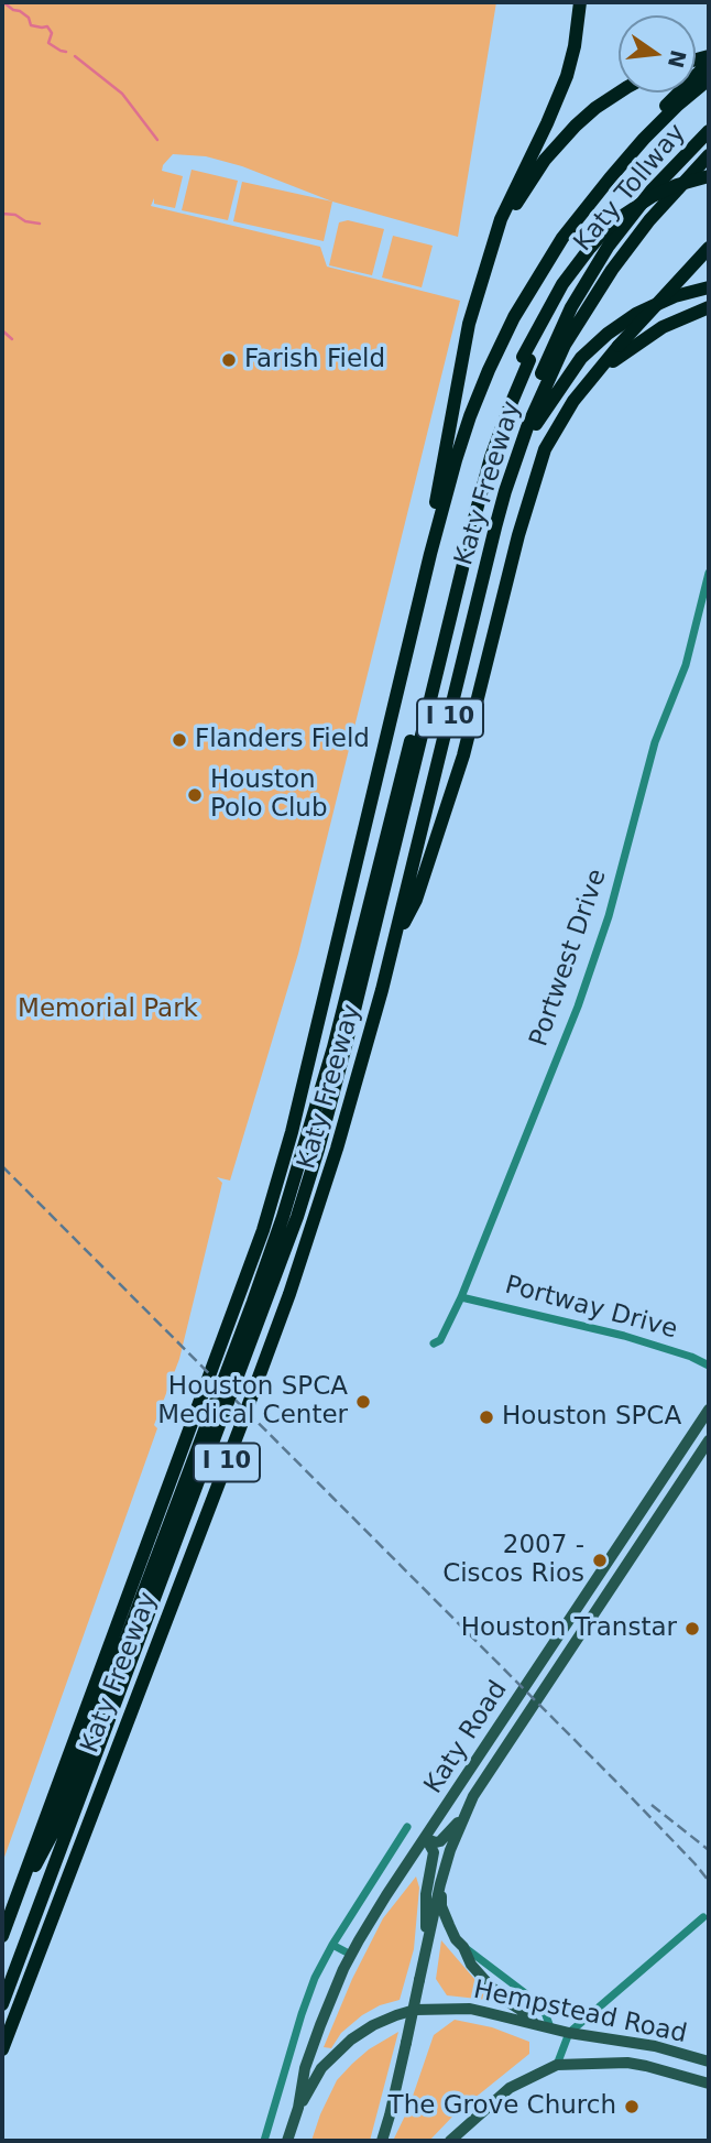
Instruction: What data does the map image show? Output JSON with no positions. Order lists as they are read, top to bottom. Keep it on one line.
{"streets":{"highway":["Katy Tollway","Katy Freeway","I 10"],"main road":["Katy Road","Hempstead Road"],"street":["Portwest Drive","Portway Drive"]},"crossings":[["Katy Tollway","Katy Freeway"],["Portwest Drive","Portway Drive"],["Katy Road","Hempstead Road"]],"parks":["Memorial Park"],"places":["Farish Field","Flanders Field","Houston Polo Club","Houston SPCA Medical Center","Houston SPCA","2007 - Ciscos Rios","Houston Transtar","The Grove Church"],"north":"right"}
